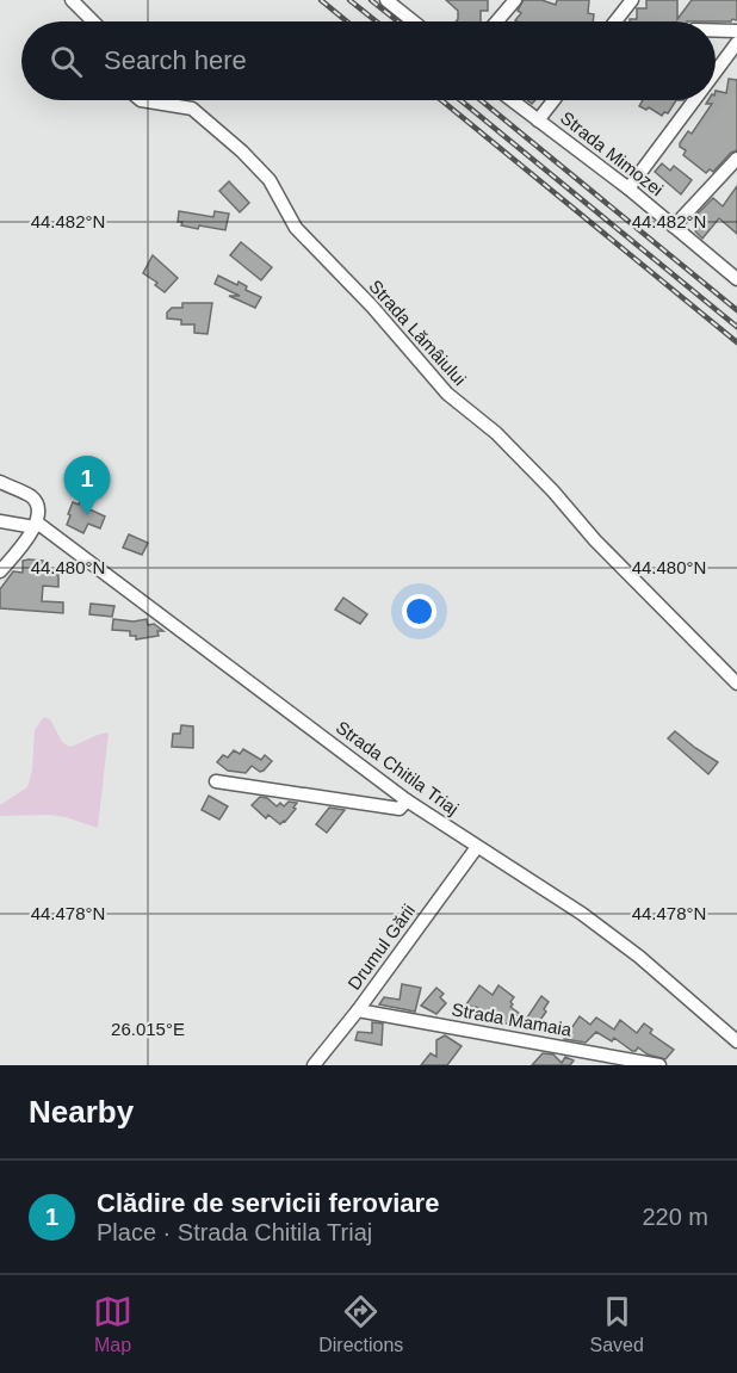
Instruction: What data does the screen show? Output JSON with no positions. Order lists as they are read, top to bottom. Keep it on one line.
{"streets":{"street":["Strada Mimozei","Strada Lămâiului","Strada Chitila Triaj","Drumul Gării","Strada Mamaia"]},"crossings":[["Strada Chitila Triaj","Drumul Gării"],["Drumul Gării","Strada Mamaia"]],"page":{"search":"Search here","pins":"1","heading":"Nearby","list":[{"mark":"1","name":"Clădire de servicii feroviare","note":"Place · Strada Chitila Triaj","value":"220 m"}],"nav":["Map","Directions","Saved"]},"coordinates":["44.482°N","44.480°N","44.478°N","26.015°E"]}
